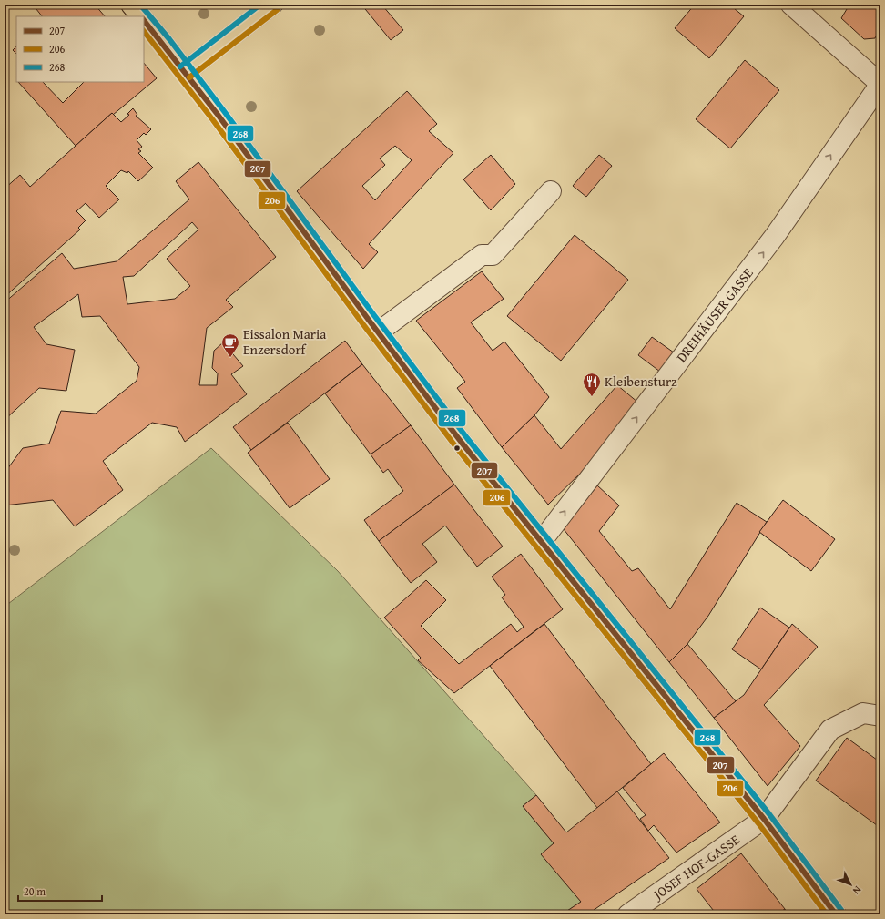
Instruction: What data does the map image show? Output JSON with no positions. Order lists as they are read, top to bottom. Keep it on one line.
{"streets":{"street":["DREIHÄUSER GASSE","JOSEF HOF-GASSE"]},"one_way":["DREIHÄUSER GASSE"],"places":{"cafe":["Eissalon Maria Enzersdorf"],"restaurant":["Kleibensturz"]},"lines":["transit line 268","transit line 206","transit line 207"],"legend":["207","206","268"],"scale_bar":"20 m","north":"bottom right"}
